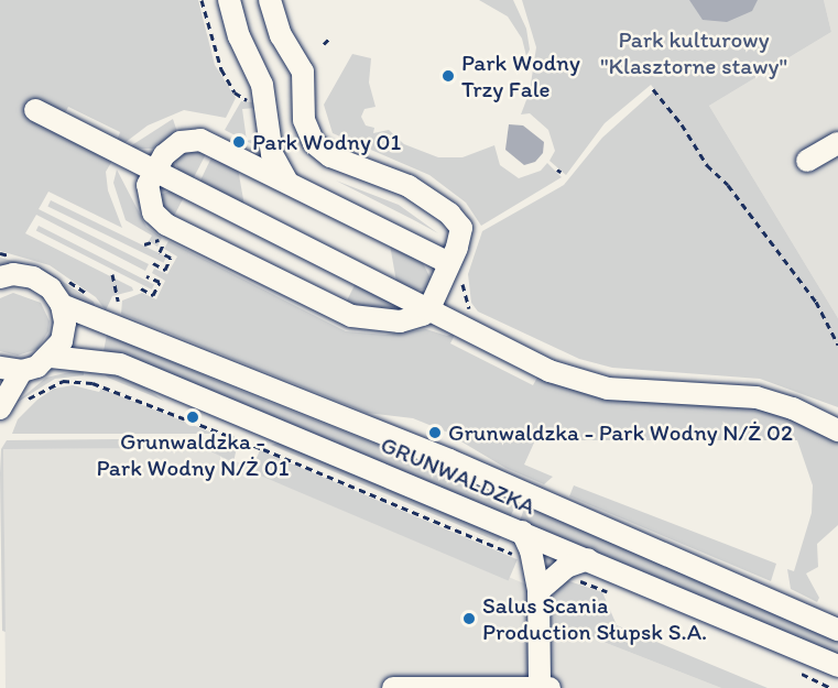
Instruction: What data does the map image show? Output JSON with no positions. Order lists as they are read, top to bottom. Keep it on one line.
{"streets":{"street":["GRUNWALDZKA"]},"parks":["Park kulturowy \"Klasztorne stawy\""],"places":["Park Wodny Trzy Fale","Park Wodny 01","Grunwaldzka - Park Wodny N/Ż 01","Grunwaldzka - Park Wodny N/Ż 02","Salus Scania Production Słupsk S.A."]}
